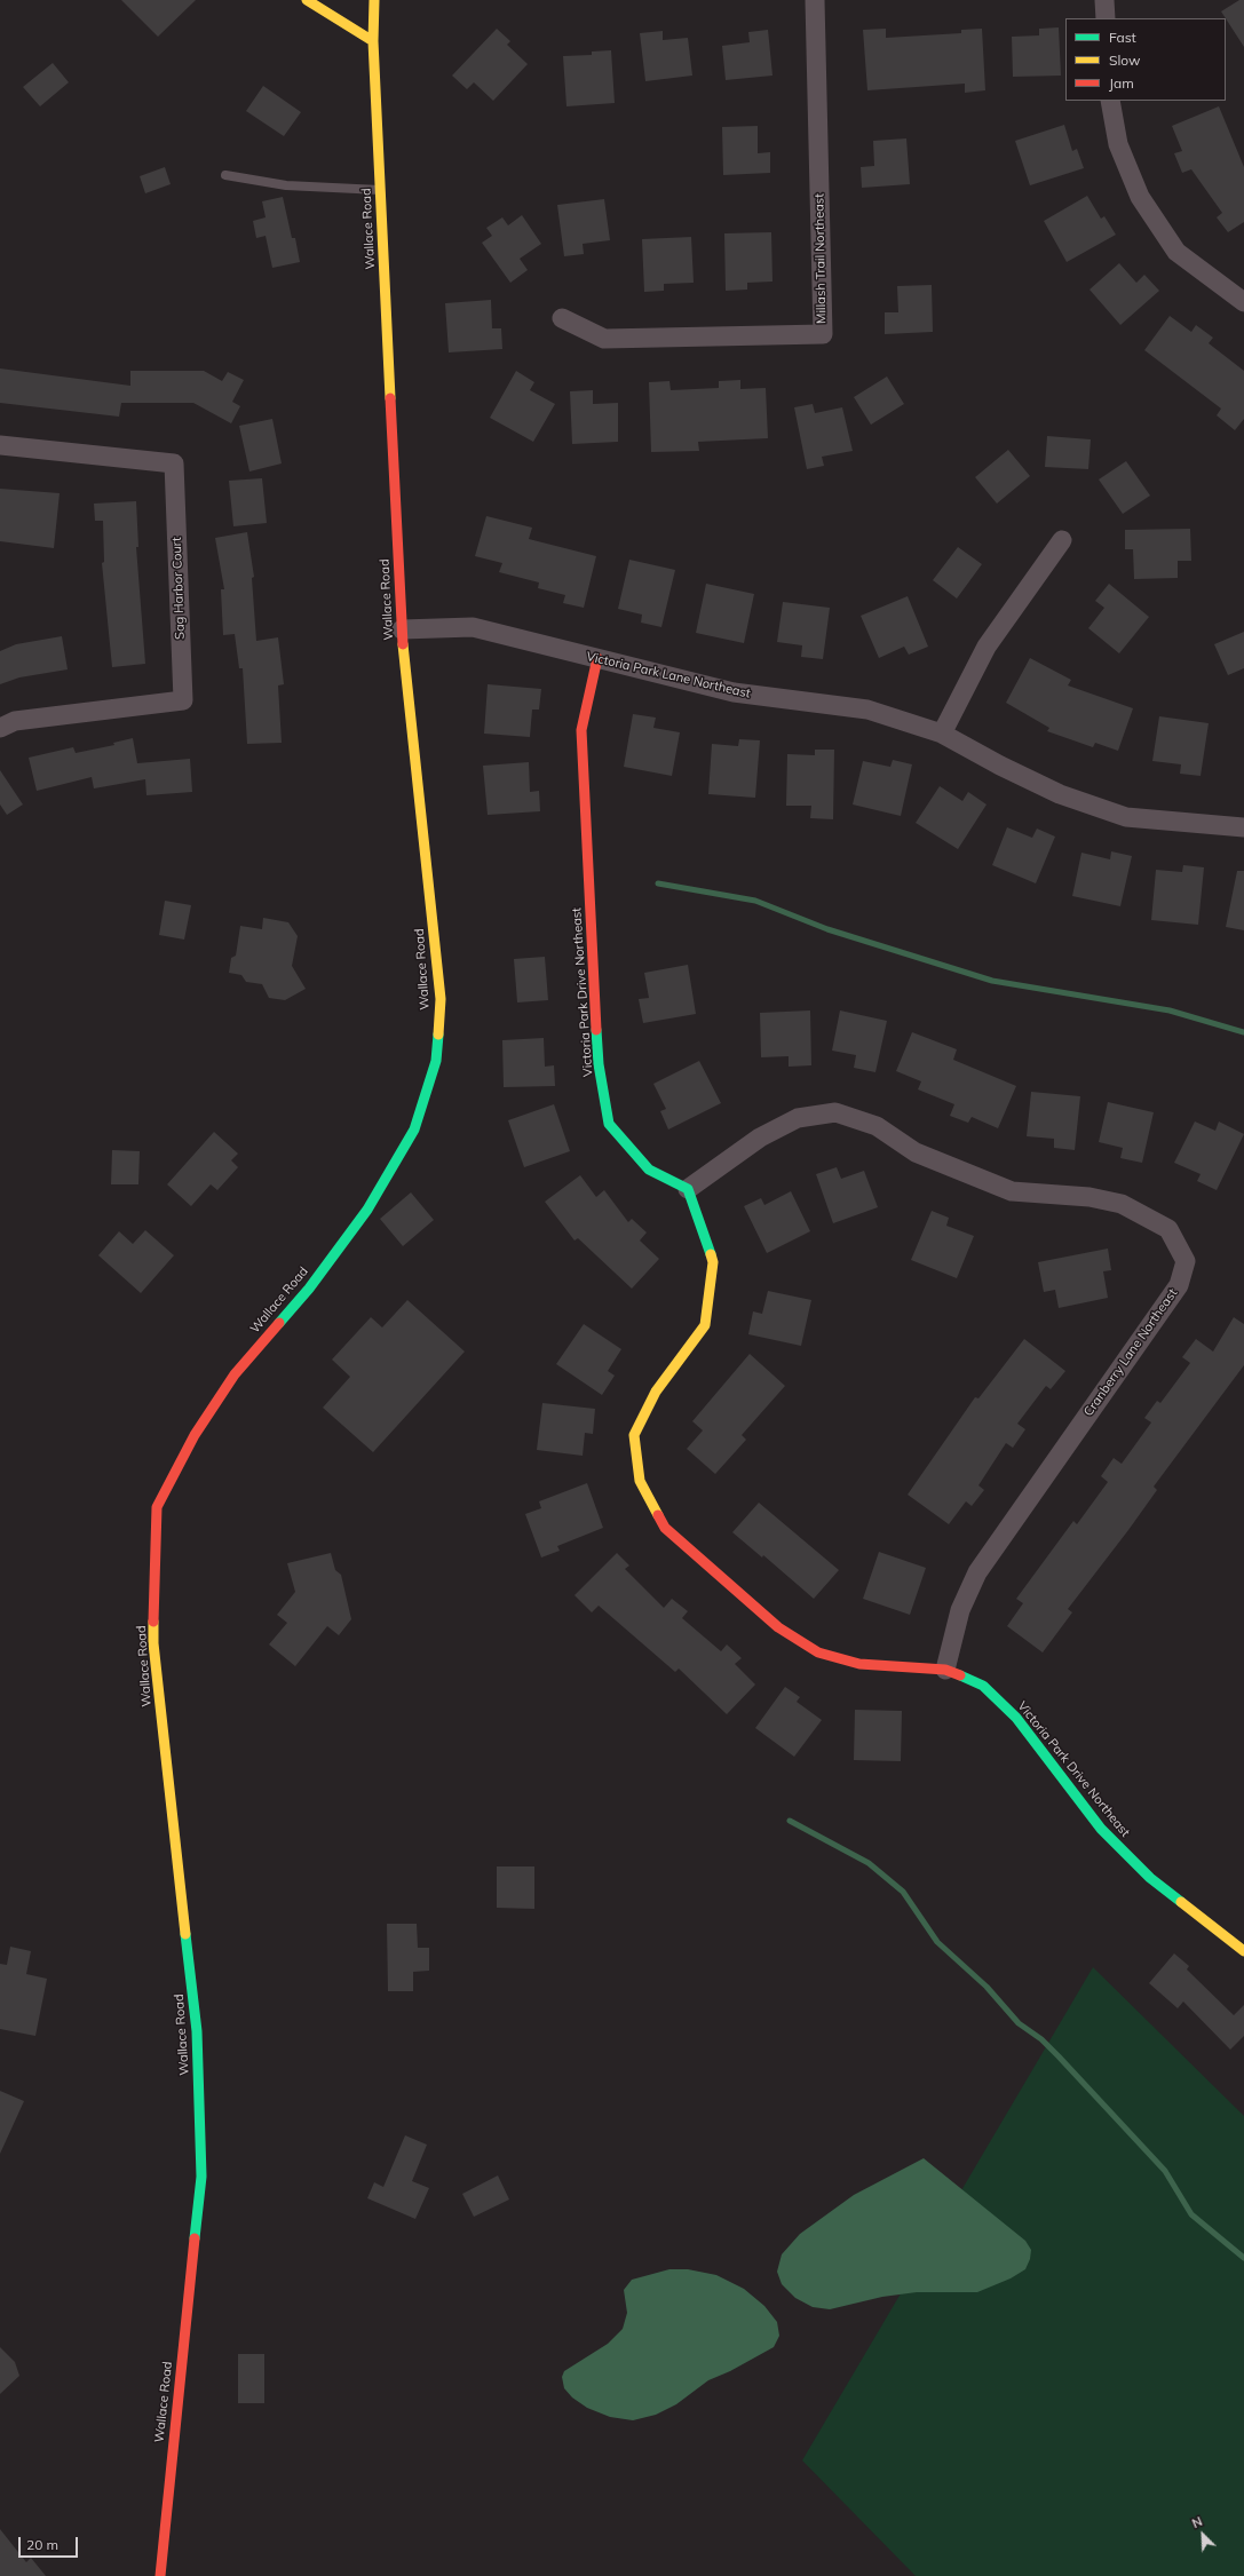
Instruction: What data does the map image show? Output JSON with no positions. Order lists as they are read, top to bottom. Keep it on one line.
{"streets":{"street":["Wallace Road","Millash Trail Northeast","Sag Harbor Court","Victoria Park Lane Northeast","Victoria Park Drive Northeast","Cranberry Lane Northeast"]},"crossings":[["Wallace Road","Victoria Park Lane Northeast"],["Victoria Park Lane Northeast","Victoria Park Drive Northeast"],["Victoria Park Drive Northeast","Cranberry Lane Northeast"]],"legend":["Fast","Slow","Jam"],"scale_bar":"20 m","north":"top left"}
